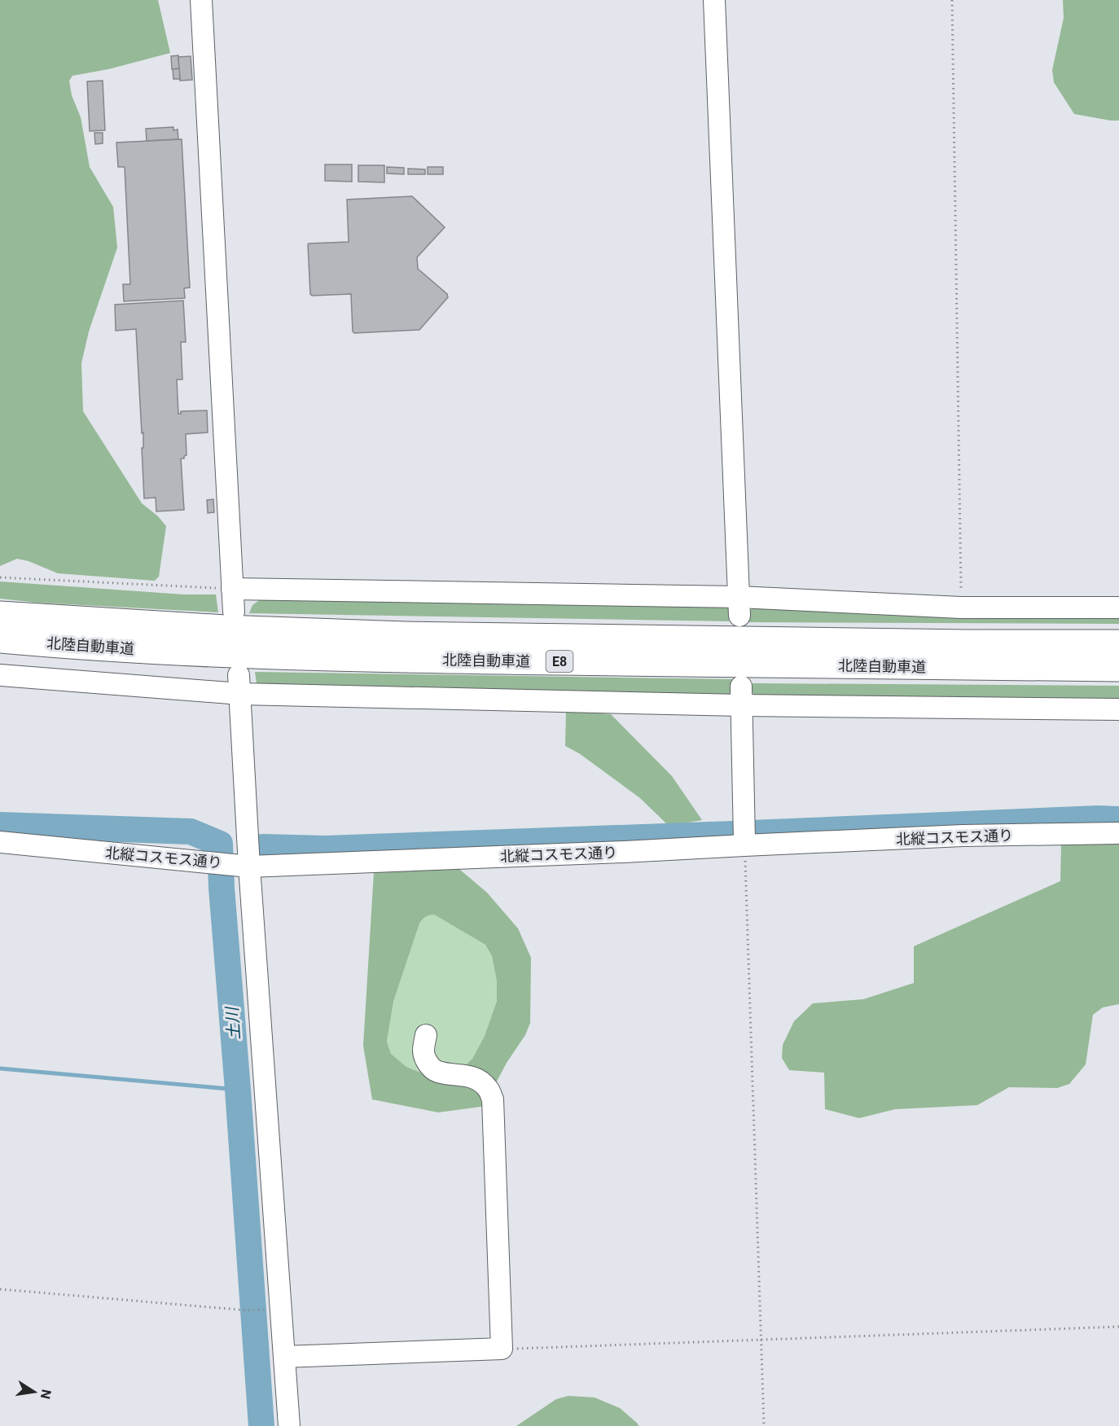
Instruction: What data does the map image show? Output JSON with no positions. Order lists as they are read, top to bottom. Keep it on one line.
{"streets":{"highway":["北陸自動車道","E8"],"street":["北縦コスモス通り"]},"water":["土川"],"north":"right"}
